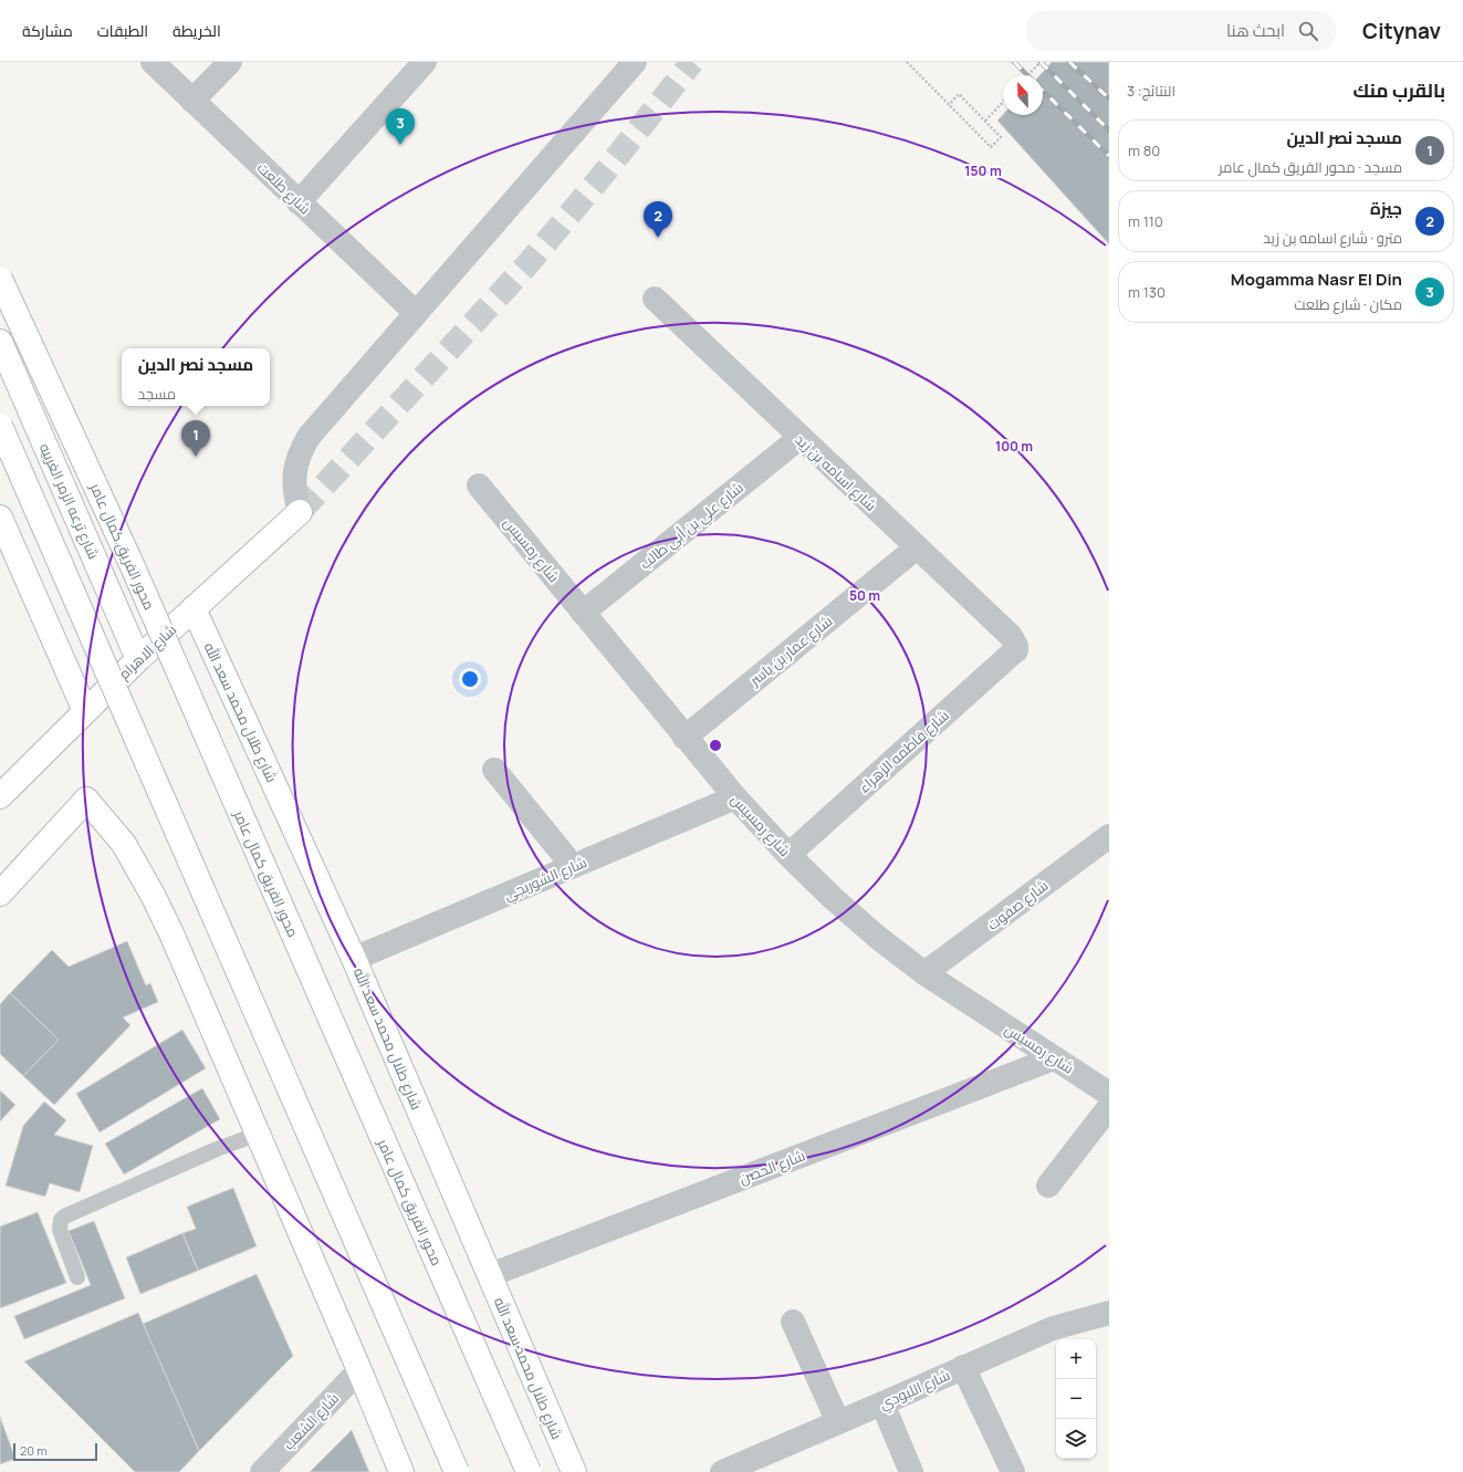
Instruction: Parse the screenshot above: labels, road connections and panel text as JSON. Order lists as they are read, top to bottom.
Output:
{
  "streets": {
    "main road": [
      "شارع ترعه الزمر الغربيه",
      "محور الفريق كمال عامر",
      "شارع الاهرام",
      "شارع طلال محمد سعد الله"
    ],
    "street": [
      "شارع طلعت",
      "شارع اسامه بن زيد",
      "شارع علي بن أبي طالب",
      "شارع رمسيس",
      "شارع عمار بن ياسر",
      "شارع فاطمه الزهراء",
      "شارع الشوربجي",
      "شارع صفوت",
      "شارع الحصن",
      "شارع اللبودي",
      "شارع الشعب"
    ]
  },
  "crossings": [
    ["شارع اسامه بن زيد", "شارع علي بن أبي طالب"],
    ["شارع اسامه بن زيد", "شارع عمار بن ياسر"],
    ["شارع اسامه بن زيد", "شارع فاطمه الزهراء"],
    ["شارع ترعه الزمر الغربيه", "شارع الاهرام"],
    ["شارع علي بن أبي طالب", "شارع رمسيس"],
    ["شارع رمسيس", "شارع عمار بن ياسر"],
    ["شارع رمسيس", "شارع فاطمه الزهراء"],
    ["شارع رمسيس", "شارع الشوربجي"],
    ["شارع رمسيس", "شارع صفوت"],
    ["شارع رمسيس", "شارع الحصن"],
    ["شارع الاهرام", "شارع طلال محمد سعد الله"],
    ["شارع طلال محمد سعد الله", "شارع الشوربجي"],
    ["شارع طلال محمد سعد الله", "شارع الحصن"]
  ],
  "scale_bar": "20 m",
  "north": "top",
  "page": {
    "header": "Citynav",
    "search": "ابحث هنا",
    "nav": ["الخريطة", "الطبقات", "مشاركة"],
    "heading": ["بالقرب منك", "النتائج: 3"],
    "pins": ["3", "2", "1"],
    "list": [
      {
        "mark": "1",
        "name": "مسجد نصر الدين",
        "note": "مسجد · محور الفريق كمال عامر",
        "value": "80 m"
      },
      {
        "mark": "2",
        "name": "جيزة",
        "note": "مترو · شارع اسامه بن زيد",
        "value": "110 m"
      },
      {
        "mark": "3",
        "name": "Mogamma Nasr El Din",
        "note": "مكان · شارع طلعت",
        "value": "130 m"
      }
    ],
    "popup": ["مسجد نصر الدين", "مسجد"],
    "map_buttons": ["+", "−"],
    "scale": "20 m"
  },
  "rings": ["150 m", "100 m", "50 m"]
}
